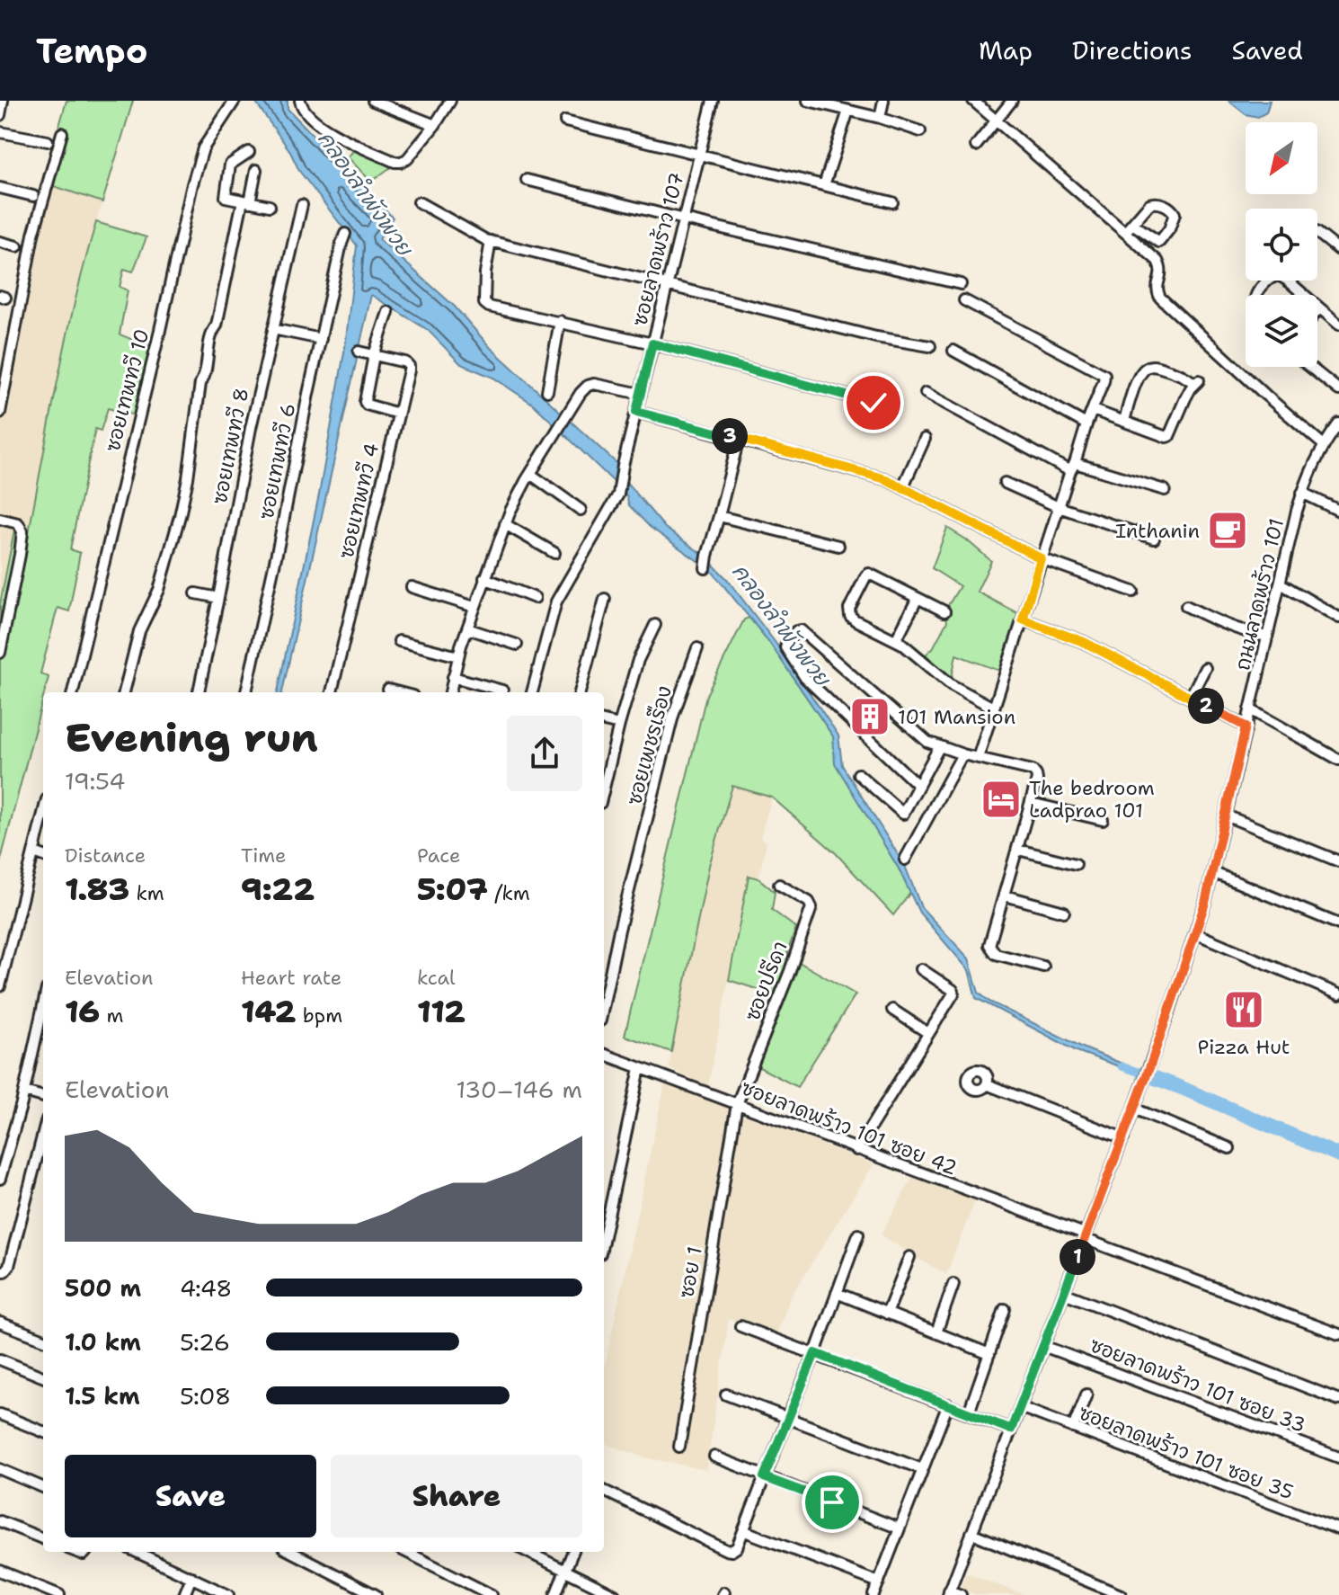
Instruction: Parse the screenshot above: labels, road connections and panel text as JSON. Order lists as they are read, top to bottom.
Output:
{
  "streets": {
    "street": [
      "ซอยลาดพร้าว 107",
      "ซอยเทพทวี 10",
      "ซอยเทพทวี 8",
      "ซอยเทพทวี 6",
      "ซอยเทพทวี 4",
      "ถนนลาดพร้าว 101",
      "ซอยเพชรเรือง",
      "ซอยปรีดา",
      "ซอยลาดพร้าว 101 ซอย 42",
      "ซอย 1",
      "ซอยลาดพร้าว 101 ซอย 33",
      "ซอยลาดพร้าว 101 ซอย 35"
    ]
  },
  "crossings": [
    ["ถนนลาดพร้าว 101", "ซอยลาดพร้าว 101 ซอย 42"],
    ["ถนนลาดพร้าว 101", "ซอยลาดพร้าว 101 ซอย 33"],
    ["ถนนลาดพร้าว 101", "ซอยลาดพร้าว 101 ซอย 35"],
    ["ซอยปรีดา", "ซอยลาดพร้าว 101 ซอย 42"],
    ["ซอยปรีดา", "ซอย 1"],
    ["ซอยลาดพร้าว 101 ซอย 42", "ซอย 1"]
  ],
  "water": ["คลองลำพังพวย"],
  "places": {
    "cafe": ["Inthanin"],
    "building": ["101 Mansion"],
    "hotel": ["The bedroom Ladprao 101"],
    "restaurant": ["Pizza Hut"]
  },
  "north": "bottom left",
  "page": {
    "header": "Tempo",
    "nav": ["Map", "Directions", "Saved"],
    "pins": ["3", "2", "1"],
    "heading": ["Evening run", "19:54"],
    "stats": [
      ["Distance", "1.83 km"],
      ["Time", "9:22"],
      ["Pace", "5:07 /km"],
      ["Elevation", "16 m"],
      ["Heart rate", "142 bpm"],
      ["kcal", "112"]
    ],
    "chart": ["Elevation", "130–146 m"],
    "list": [
      {
        "name": "500 m",
        "note": "4:48"
      },
      {
        "name": "1.0 km",
        "note": "5:26"
      },
      {
        "name": "1.5 km",
        "note": "5:08"
      }
    ],
    "buttons": ["Save", "Share"]
  }
}
